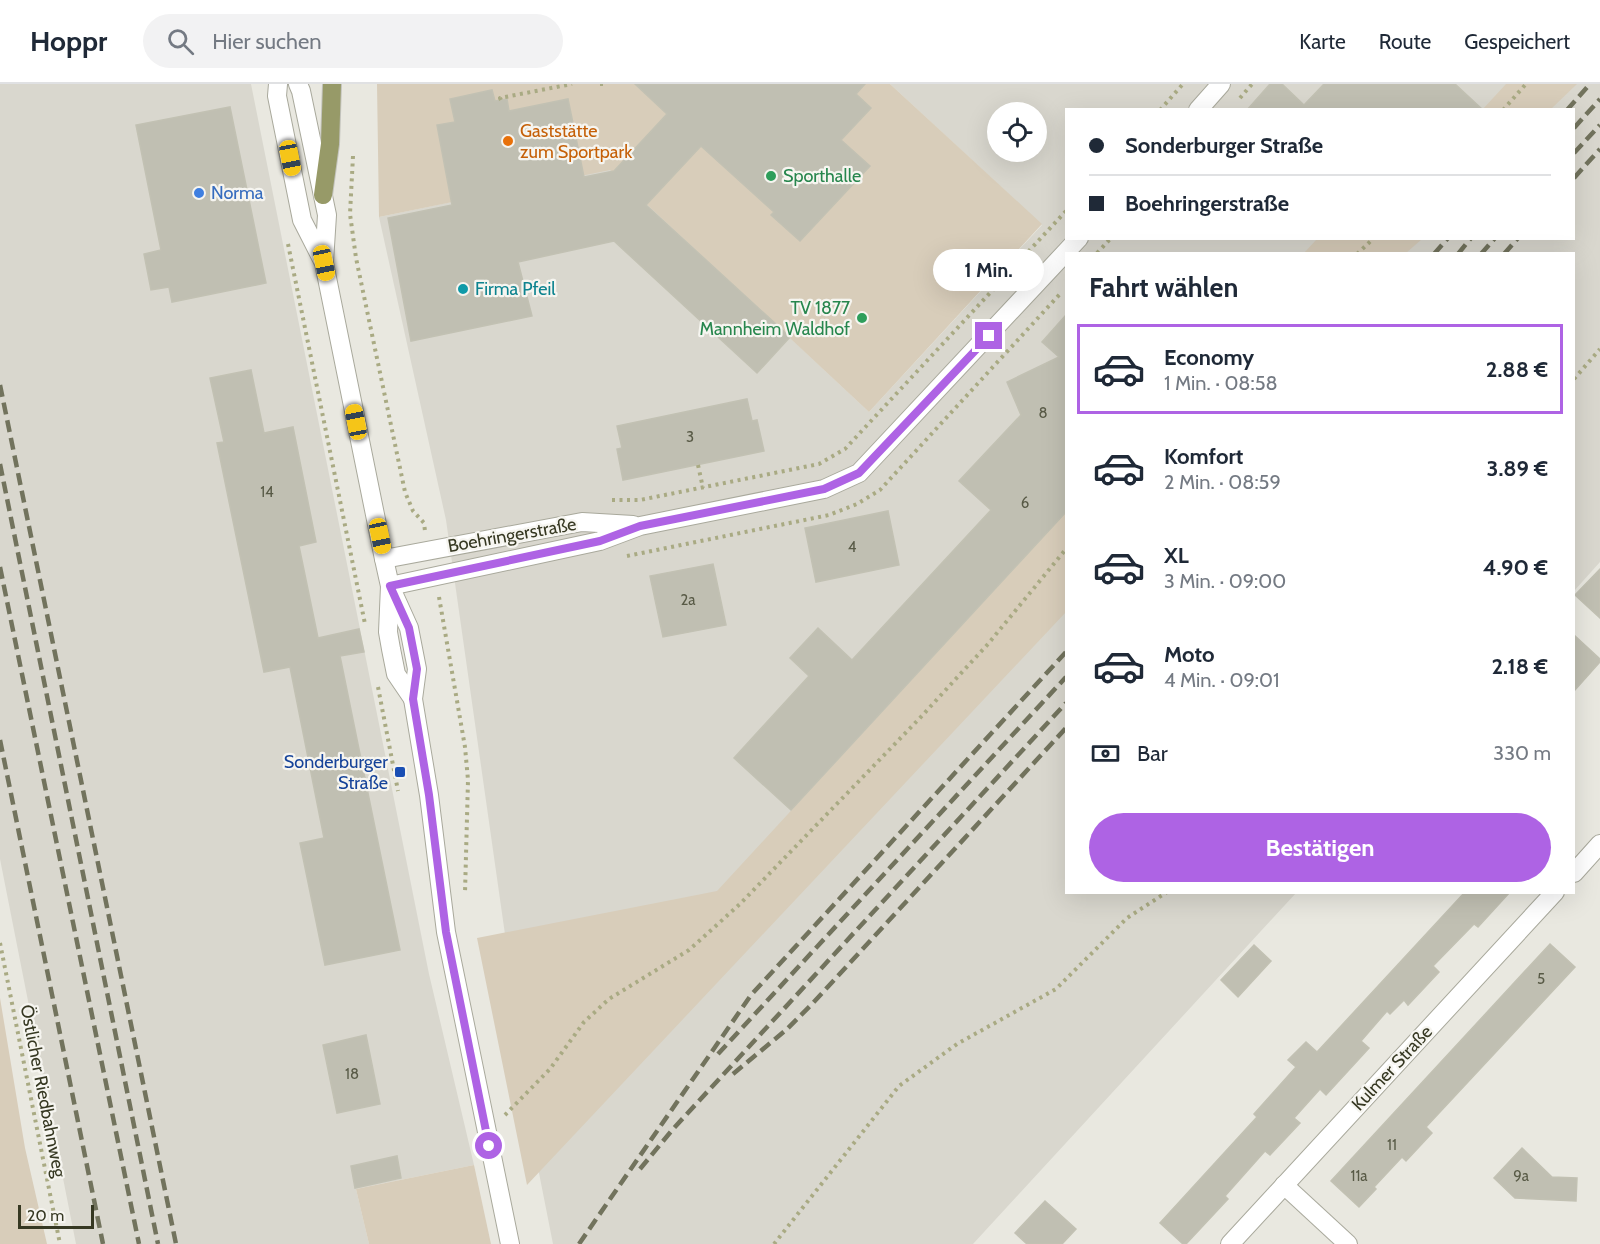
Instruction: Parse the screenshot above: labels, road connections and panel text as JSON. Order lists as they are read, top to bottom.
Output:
{
  "streets": {
    "street": ["Boehringerstraße", "Kulmer Straße"],
    "path": ["Östlicher Riedbahnweg"]
  },
  "places": {
    "other": [
      "Gaststätte zum Sportpark",
      "Sporthalle",
      "Norma",
      "Firma Pfeil",
      "TV 1877 Mannheim Waldhof"
    ],
    "transit": ["Sonderburger Straße"]
  },
  "house_numbers": [
    "8",
    "3",
    "14",
    "6",
    "4",
    "2a",
    "5",
    "18",
    "11",
    "11a",
    "9a"
  ],
  "scale_bar": "20 m",
  "page": {
    "header": "Hoppr",
    "search": "Hier suchen",
    "nav": ["Karte", "Route", "Gespeichert"],
    "banner": ["Sonderburger Straße", "Boehringerstraße"],
    "bubble": "1 Min.",
    "heading": "Fahrt wählen",
    "list": [
      {
        "name": "Economy",
        "note": "1 Min. · 08:58",
        "value": "2.88 €"
      },
      {
        "name": "Komfort",
        "note": "2 Min. · 08:59",
        "value": "3.89 €"
      },
      {
        "name": "XL",
        "note": "3 Min. · 09:00",
        "value": "4.90 €"
      },
      {
        "name": "Moto",
        "note": "4 Min. · 09:01",
        "value": "2.18 €"
      }
    ],
    "pay": ["Bar", "330 m"],
    "buttons": "Bestätigen",
    "scale": "20 m"
  }
}
